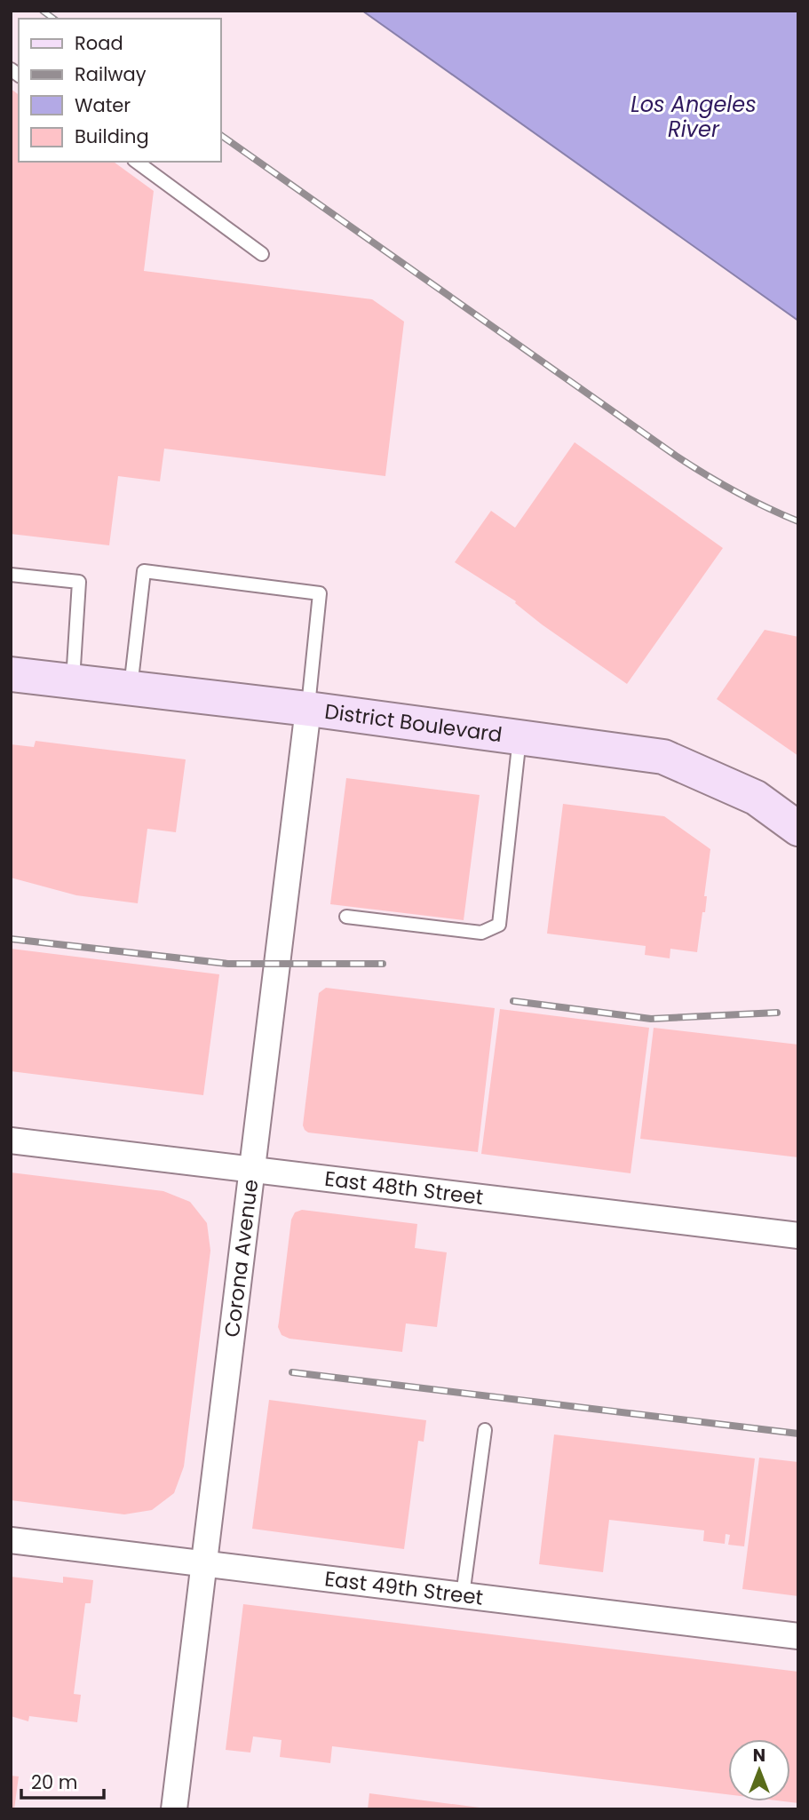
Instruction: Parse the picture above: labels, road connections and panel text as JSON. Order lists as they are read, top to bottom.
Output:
{
  "streets": {
    "main road": ["District Boulevard"],
    "street": ["East 48th Street", "Corona Avenue", "East 49th Street"]
  },
  "crossings": [
    ["District Boulevard", "Corona Avenue"],
    ["East 48th Street", "Corona Avenue"],
    ["Corona Avenue", "East 49th Street"]
  ],
  "water": ["Los Angeles River"],
  "legend": [
    "Road",
    "Railway",
    "Water",
    "Building"
  ],
  "scale_bar": "20 m",
  "north": "top"
}
